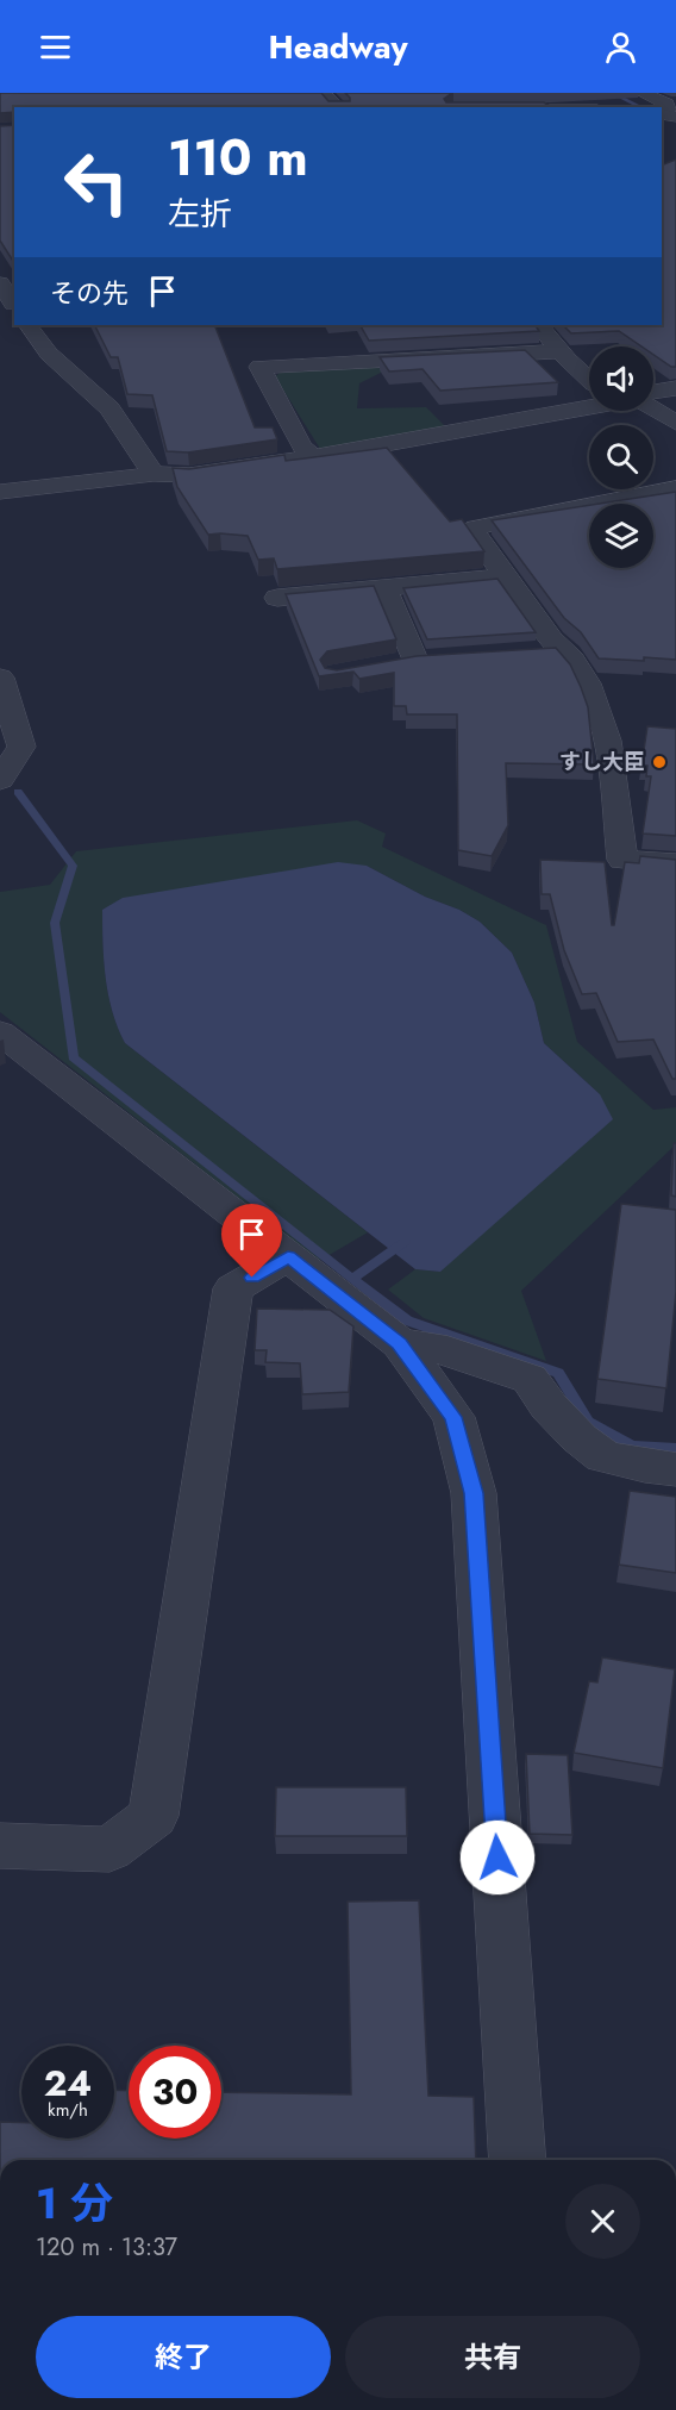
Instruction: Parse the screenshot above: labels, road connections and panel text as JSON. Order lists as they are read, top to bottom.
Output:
{
  "places": ["すし大臣"],
  "page": {
    "header": "Headway",
    "turn": ["110 m", "左折"],
    "then": "その先",
    "speed": "24 km/h",
    "limit": "30",
    "heading": ["1 分", "120 m · 13:37"],
    "buttons": ["終了", "共有"]
  }
}
